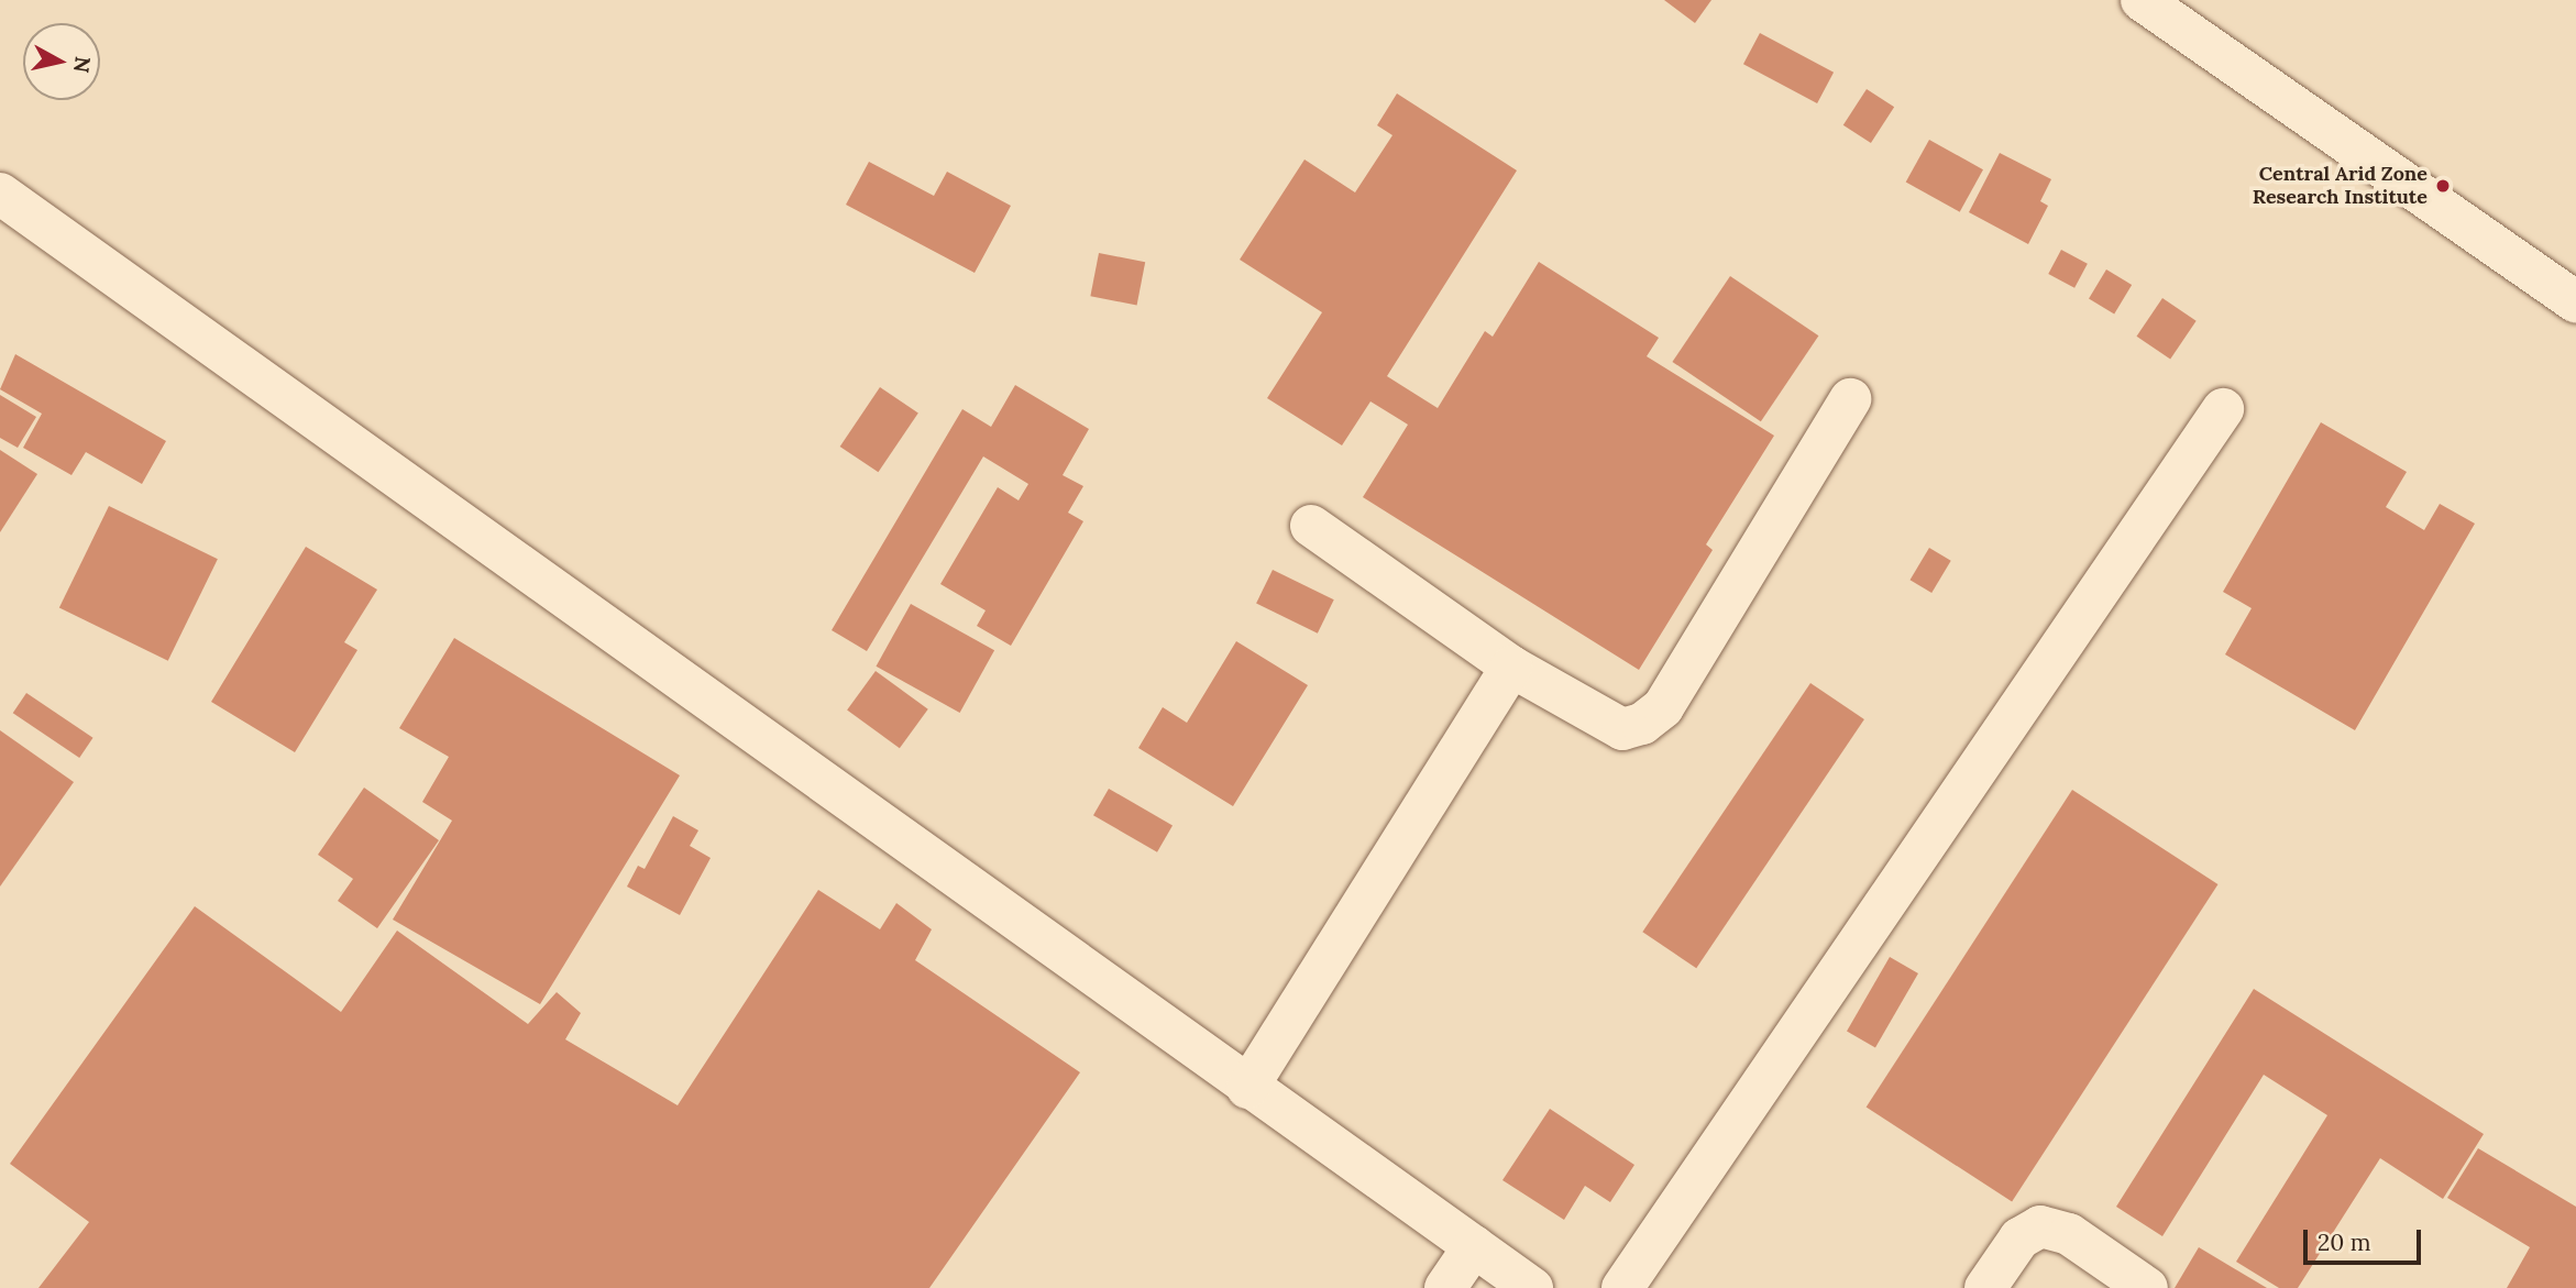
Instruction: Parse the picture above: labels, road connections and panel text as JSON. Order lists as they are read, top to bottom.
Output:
{
  "places": ["Central Arid Zone Research Institute"],
  "scale_bar": "20 m",
  "north": "right"
}
